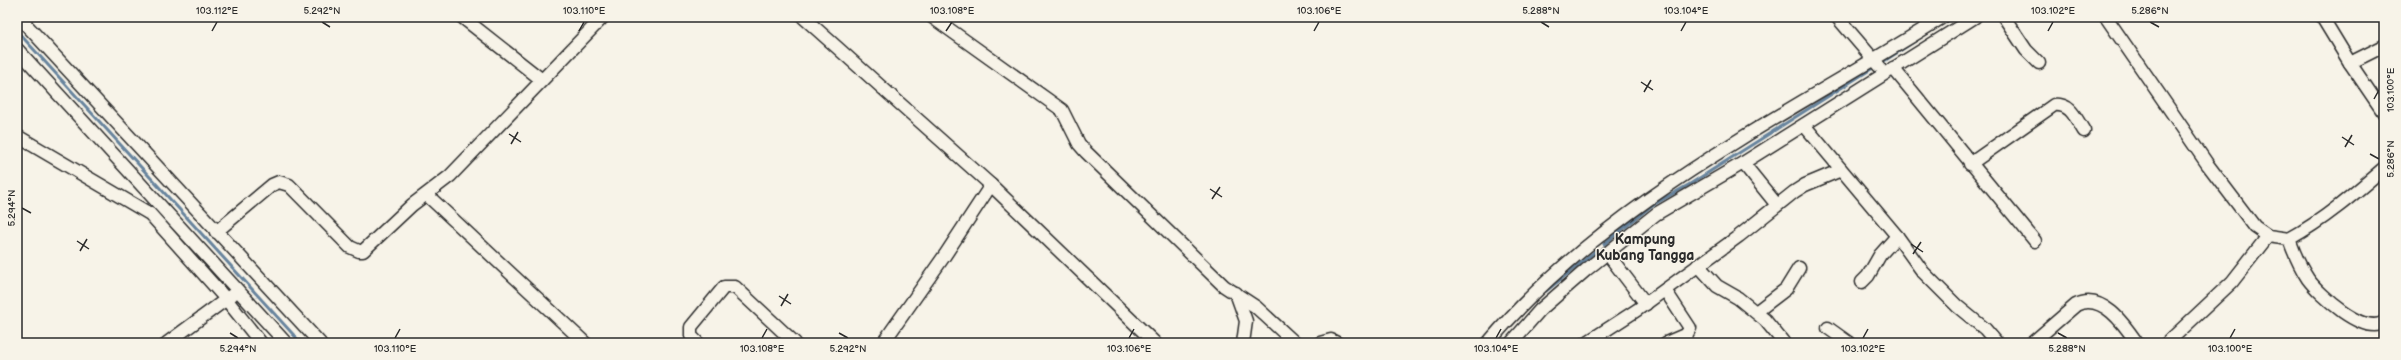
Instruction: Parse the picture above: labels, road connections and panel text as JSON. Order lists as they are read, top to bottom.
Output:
{
  "districts": ["Kampung Kubang Tangga"],
  "coordinates": [
    "103.112°E",
    "5.292°N",
    "103.110°E",
    "103.108°E",
    "103.106°E",
    "5.288°N",
    "103.104°E",
    "103.102°E",
    "5.286°N",
    "103.100°E",
    "5.294°N"
  ]
}
